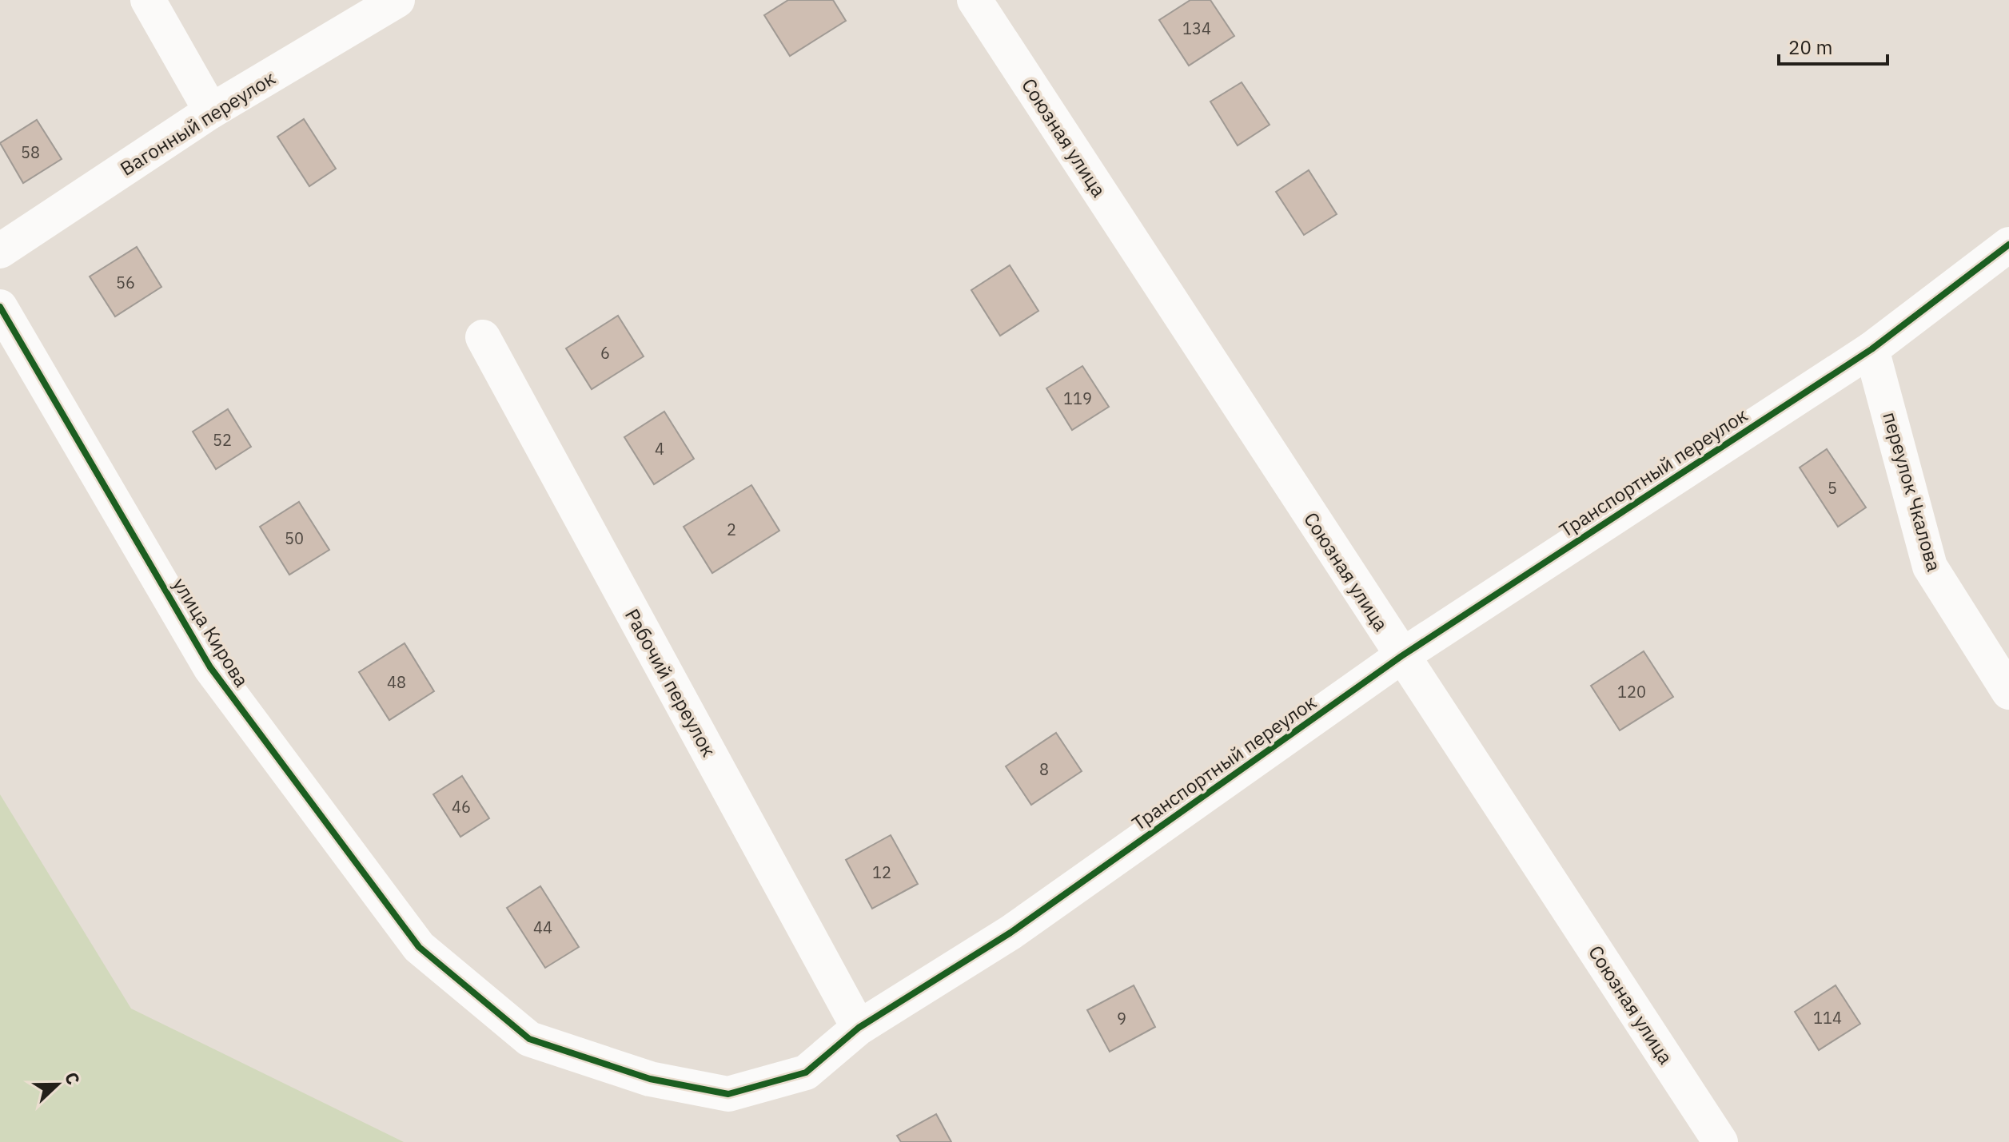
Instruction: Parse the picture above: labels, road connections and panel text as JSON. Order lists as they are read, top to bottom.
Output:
{
  "streets": {
    "street": [
      "Вагонный переулок",
      "Союзная улица",
      "Транспортный переулок",
      "переулок Чкалова",
      "улица Кирова",
      "Рабочий переулок"
    ]
  },
  "crossings": [
    ["Союзная улица", "Транспортный переулок"],
    ["Транспортный переулок", "переулок Чкалова"],
    ["Транспортный переулок", "улица Кирова"],
    ["Транспортный переулок", "Рабочий переулок"]
  ],
  "house_numbers": [
    "134",
    "58",
    "56",
    "6",
    "119",
    "52",
    "4",
    "5",
    "2",
    "50",
    "48",
    "120",
    "8",
    "46",
    "12",
    "44",
    "114",
    "9"
  ],
  "scale_bar": "20 m",
  "north": "right"
}
